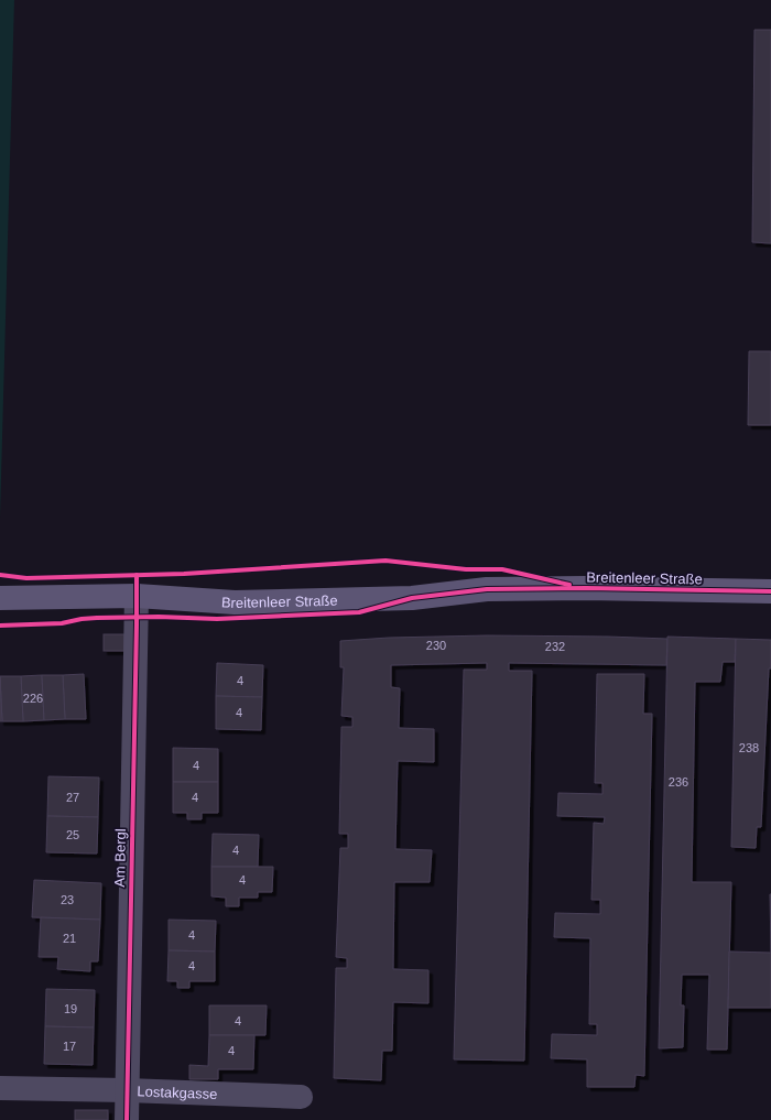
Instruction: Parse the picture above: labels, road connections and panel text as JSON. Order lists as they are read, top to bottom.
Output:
{
  "streets": {
    "main road": ["Breitenleer Straße"],
    "street": ["Am Bergl", "Lostakgasse"]
  },
  "crossings": [
    ["Breitenleer Straße", "Am Bergl"],
    ["Am Bergl", "Lostakgasse"]
  ],
  "house_numbers": [
    "230",
    "232",
    "4",
    "226",
    "4",
    "238",
    "4",
    "236",
    "27",
    "4",
    "25",
    "4",
    "4",
    "23",
    "4",
    "21",
    "4",
    "19",
    "4",
    "17",
    "4"
  ]
}
